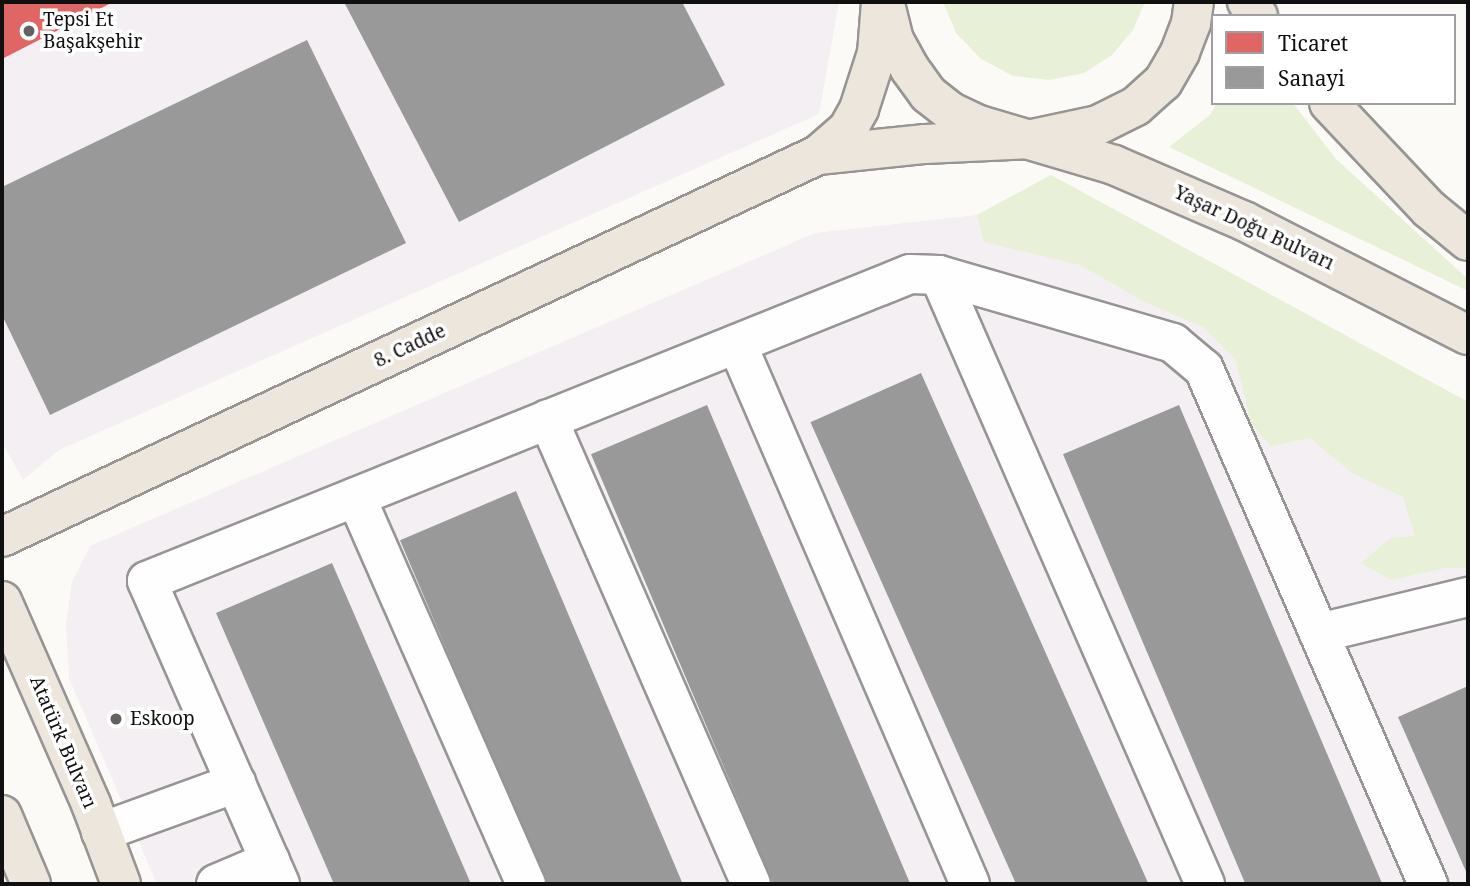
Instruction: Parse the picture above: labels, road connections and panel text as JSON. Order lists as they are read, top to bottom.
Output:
{
  "streets": {
    "main road": ["Yaşar Doğu Bulvarı", "8. Cadde", "Atatürk Bulvarı"]
  },
  "crossings": [
    ["Yaşar Doğu Bulvarı", "8. Cadde"]
  ],
  "places": ["Tepsi Et Başakşehir", "Eskoop"],
  "legend": ["Ticaret", "Sanayi"]
}
